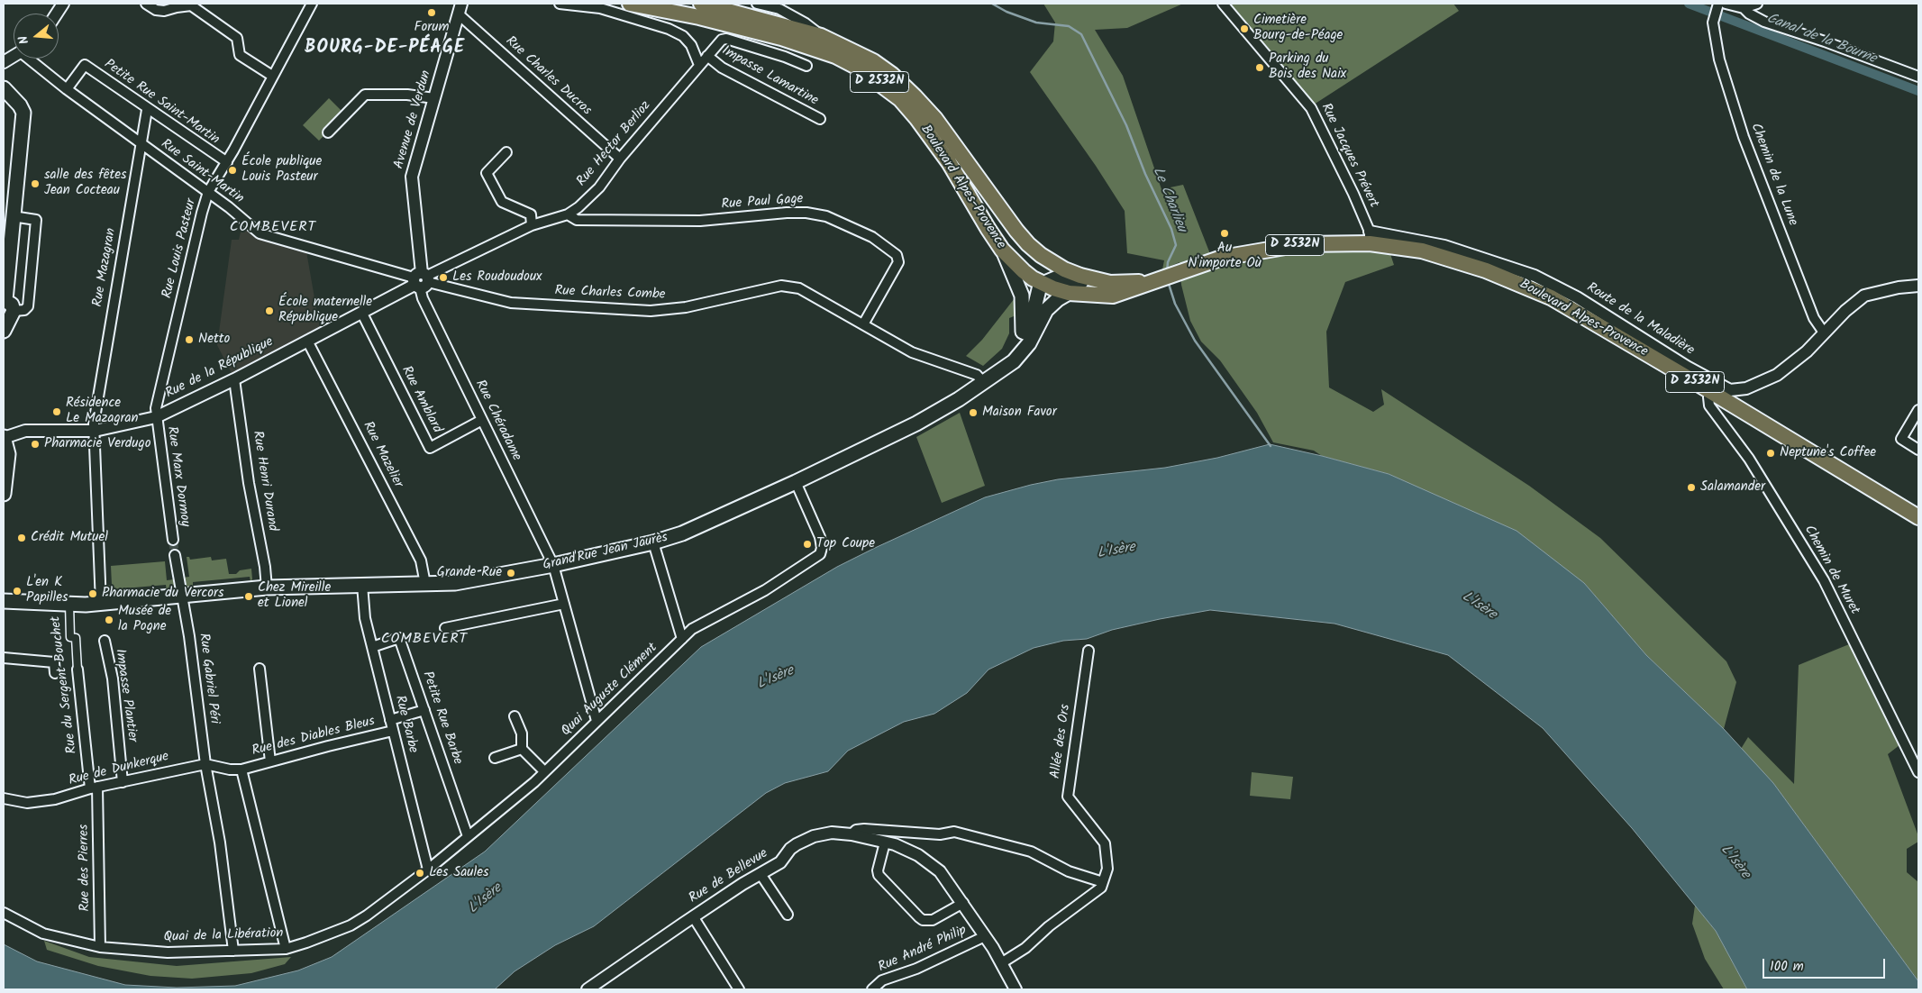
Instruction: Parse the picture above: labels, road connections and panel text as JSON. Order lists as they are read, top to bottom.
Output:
{
  "streets": {
    "main road": ["D 2532N", "Boulevard Alpes-Provence", "Grand'Rue Jean Jaurès"],
    "street": [
      "Rue Charles Ducros",
      "Impasse Lamartine",
      "Petite Rue Saint-Martin",
      "Avenue de Verdun",
      "Rue Hector Berlioz",
      "Rue Jacques Prévert",
      "Rue Saint-Martin",
      "Chemin de la Lune",
      "Rue Paul Gage",
      "Rue Louis Pasteur",
      "Rue Mazagran",
      "Rue Charles Combe",
      "Route de la Maladière",
      "Rue de la République",
      "Rue Amblard",
      "Rue Chéradame",
      "Rue Mazelier",
      "Rue Marx Dormoy",
      "Rue Henri Durand",
      "Chemin de Muret",
      "Rue Gabriel Péri",
      "Rue du Sergent Bouchet",
      "Quai Auguste Clément",
      "Impasse Plantier",
      "Petite Rue Barbe",
      "Rue Barbe",
      "Rue des Diables Bleus",
      "Allée des Ors",
      "Rue de Dunkerque",
      "Rue des Pierres",
      "Rue de Bellevue",
      "Quai de la Libération",
      "Rue André Philip"
    ]
  },
  "crossings": [
    ["Rue Charles Ducros", "Avenue de Verdun"],
    ["Rue Charles Ducros", "Rue Hector Berlioz"],
    ["Impasse Lamartine", "Rue Hector Berlioz"],
    ["D 2532N", "Boulevard Alpes-Provence"],
    ["Petite Rue Saint-Martin", "Rue Saint-Martin"],
    ["Petite Rue Saint-Martin", "Rue Louis Pasteur"],
    ["Petite Rue Saint-Martin", "Rue Mazagran"],
    ["Avenue de Verdun", "Rue Hector Berlioz"],
    ["Avenue de Verdun", "Rue Saint-Martin"],
    ["Avenue de Verdun", "Rue Charles Combe"],
    ["Avenue de Verdun", "Rue de la République"],
    ["Avenue de Verdun", "Rue Chéradame"],
    ["Rue Hector Berlioz", "Rue Saint-Martin"],
    ["Rue Hector Berlioz", "Rue Paul Gage"],
    ["Rue Hector Berlioz", "Rue Charles Combe"],
    ["Rue Hector Berlioz", "Rue de la République"],
    ["Rue Hector Berlioz", "Rue Chéradame"],
    ["Rue Jacques Prévert", "Boulevard Alpes-Provence"],
    ["Rue Jacques Prévert", "Route de la Maladière"],
    ["Rue Saint-Martin", "Rue Louis Pasteur"],
    ["Rue Saint-Martin", "Rue Mazagran"],
    ["Rue Saint-Martin", "Rue Charles Combe"],
    ["Rue Saint-Martin", "Rue de la République"],
    ["Rue Saint-Martin", "Rue Chéradame"],
    ["Chemin de la Lune", "Route de la Maladière"],
    ["Boulevard Alpes-Provence", "Route de la Maladière"],
    ["Boulevard Alpes-Provence", "Chemin de Muret"],
    ["Rue Paul Gage", "Rue Charles Combe"],
    ["Rue Louis Pasteur", "Rue de la République"],
    ["Rue Louis Pasteur", "Rue Marx Dormoy"],
    ["Rue Mazagran", "Rue de la République"],
    ["Rue Mazagran", "Grand'Rue Jean Jaurès"],
    ["Rue Charles Combe", "Rue de la République"],
    ["Rue Charles Combe", "Rue Chéradame"],
    ["Rue Charles Combe", "Grand'Rue Jean Jaurès"],
    ["Rue de la République", "Rue Amblard"],
    ["Rue de la République", "Rue Chéradame"],
    ["Rue de la République", "Rue Mazelier"],
    ["Rue de la République", "Rue Marx Dormoy"],
    ["Rue de la République", "Rue Henri Durand"],
    ["Rue Amblard", "Rue Chéradame"],
    ["Rue Chéradame", "Grand'Rue Jean Jaurès"],
    ["Rue Chéradame", "Quai Auguste Clément"],
    ["Rue Mazelier", "Grand'Rue Jean Jaurès"],
    ["Rue Henri Durand", "Grand'Rue Jean Jaurès"],
    ["Grand'Rue Jean Jaurès", "Rue Gabriel Péri"],
    ["Grand'Rue Jean Jaurès", "Rue du Sergent Bouchet"],
    ["Grand'Rue Jean Jaurès", "Quai Auguste Clément"],
    ["Grand'Rue Jean Jaurès", "Rue Barbe"],
    ["Rue Gabriel Péri", "Rue de Dunkerque"],
    ["Rue Gabriel Péri", "Quai de la Libération"],
    ["Rue du Sergent Bouchet", "Rue de Dunkerque"],
    ["Rue du Sergent Bouchet", "Rue des Pierres"],
    ["Quai Auguste Clément", "Petite Rue Barbe"],
    ["Quai Auguste Clément", "Rue Barbe"],
    ["Quai Auguste Clément", "Quai de la Libération"],
    ["Impasse Plantier", "Rue de Dunkerque"],
    ["Petite Rue Barbe", "Rue Barbe"],
    ["Rue Barbe", "Rue des Diables Bleus"],
    ["Rue Barbe", "Quai de la Libération"],
    ["Rue des Diables Bleus", "Rue de Dunkerque"],
    ["Rue de Dunkerque", "Rue des Pierres"],
    ["Rue des Pierres", "Quai de la Libération"],
    ["Rue de Bellevue", "Rue André Philip"]
  ],
  "districts": ["BOURG-DE-PÉAGE", "COMBEVERT", "COMBEVERT"],
  "water": ["Canal de la Bourne", "Le Charlieu", "L'Isère"],
  "places": [
    "Forum",
    "Cimetière Bourg-de-Péage",
    "Parking du Bois des Naix",
    "École publique Louis Pasteur",
    "salle des fêtes Jean Cocteau",
    "Au N'importe Où",
    "Les Roudoudoux",
    "École maternelle République",
    "Netto",
    "Résidence Le Mazagran",
    "Maison Favor",
    "Pharmacie Verdugo",
    "Neptune's Coffee",
    "Salamander",
    "Crédit Mutuel",
    "Top Coupe",
    "Grande Rue",
    "L'en K Papilles",
    "Pharmacie du Vercors",
    "Chez Mireille et Lionel",
    "Musée de la Pogne",
    "Les Saules"
  ],
  "scale_bar": "100 m",
  "north": "left"
}
